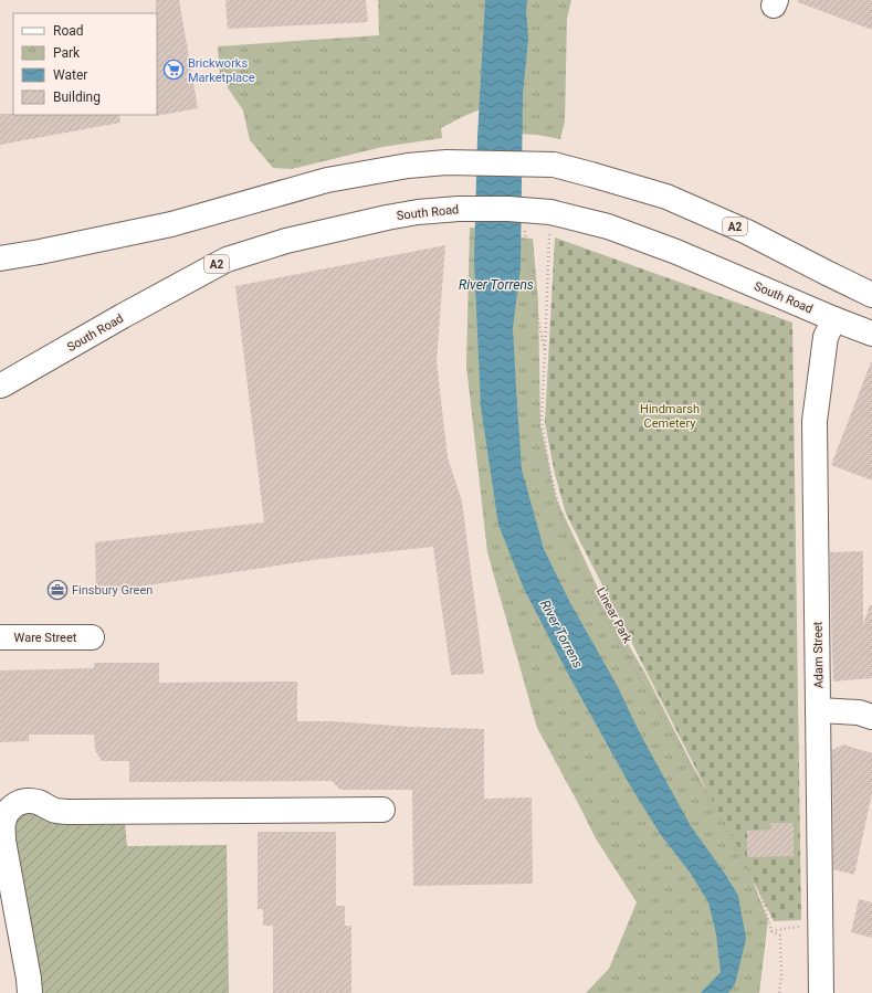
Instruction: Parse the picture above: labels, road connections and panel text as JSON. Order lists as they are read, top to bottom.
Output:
{
  "streets": {
    "main road": [
      "South Road",
      "A2",
      "Ware Street",
      "Adam Street"
    ],
    "path": ["Linear Park"]
  },
  "crossings": [
    ["South Road", "Linear Park"],
    ["South Road", "Adam Street"]
  ],
  "water": ["River Torrens"],
  "parks": ["Hindmarsh Cemetery"],
  "places": {
    "supermarket": ["Brickworks Marketplace"],
    "office": ["Finsbury Green"]
  },
  "legend": [
    "Road",
    "Park",
    "Water",
    "Building"
  ]
}
